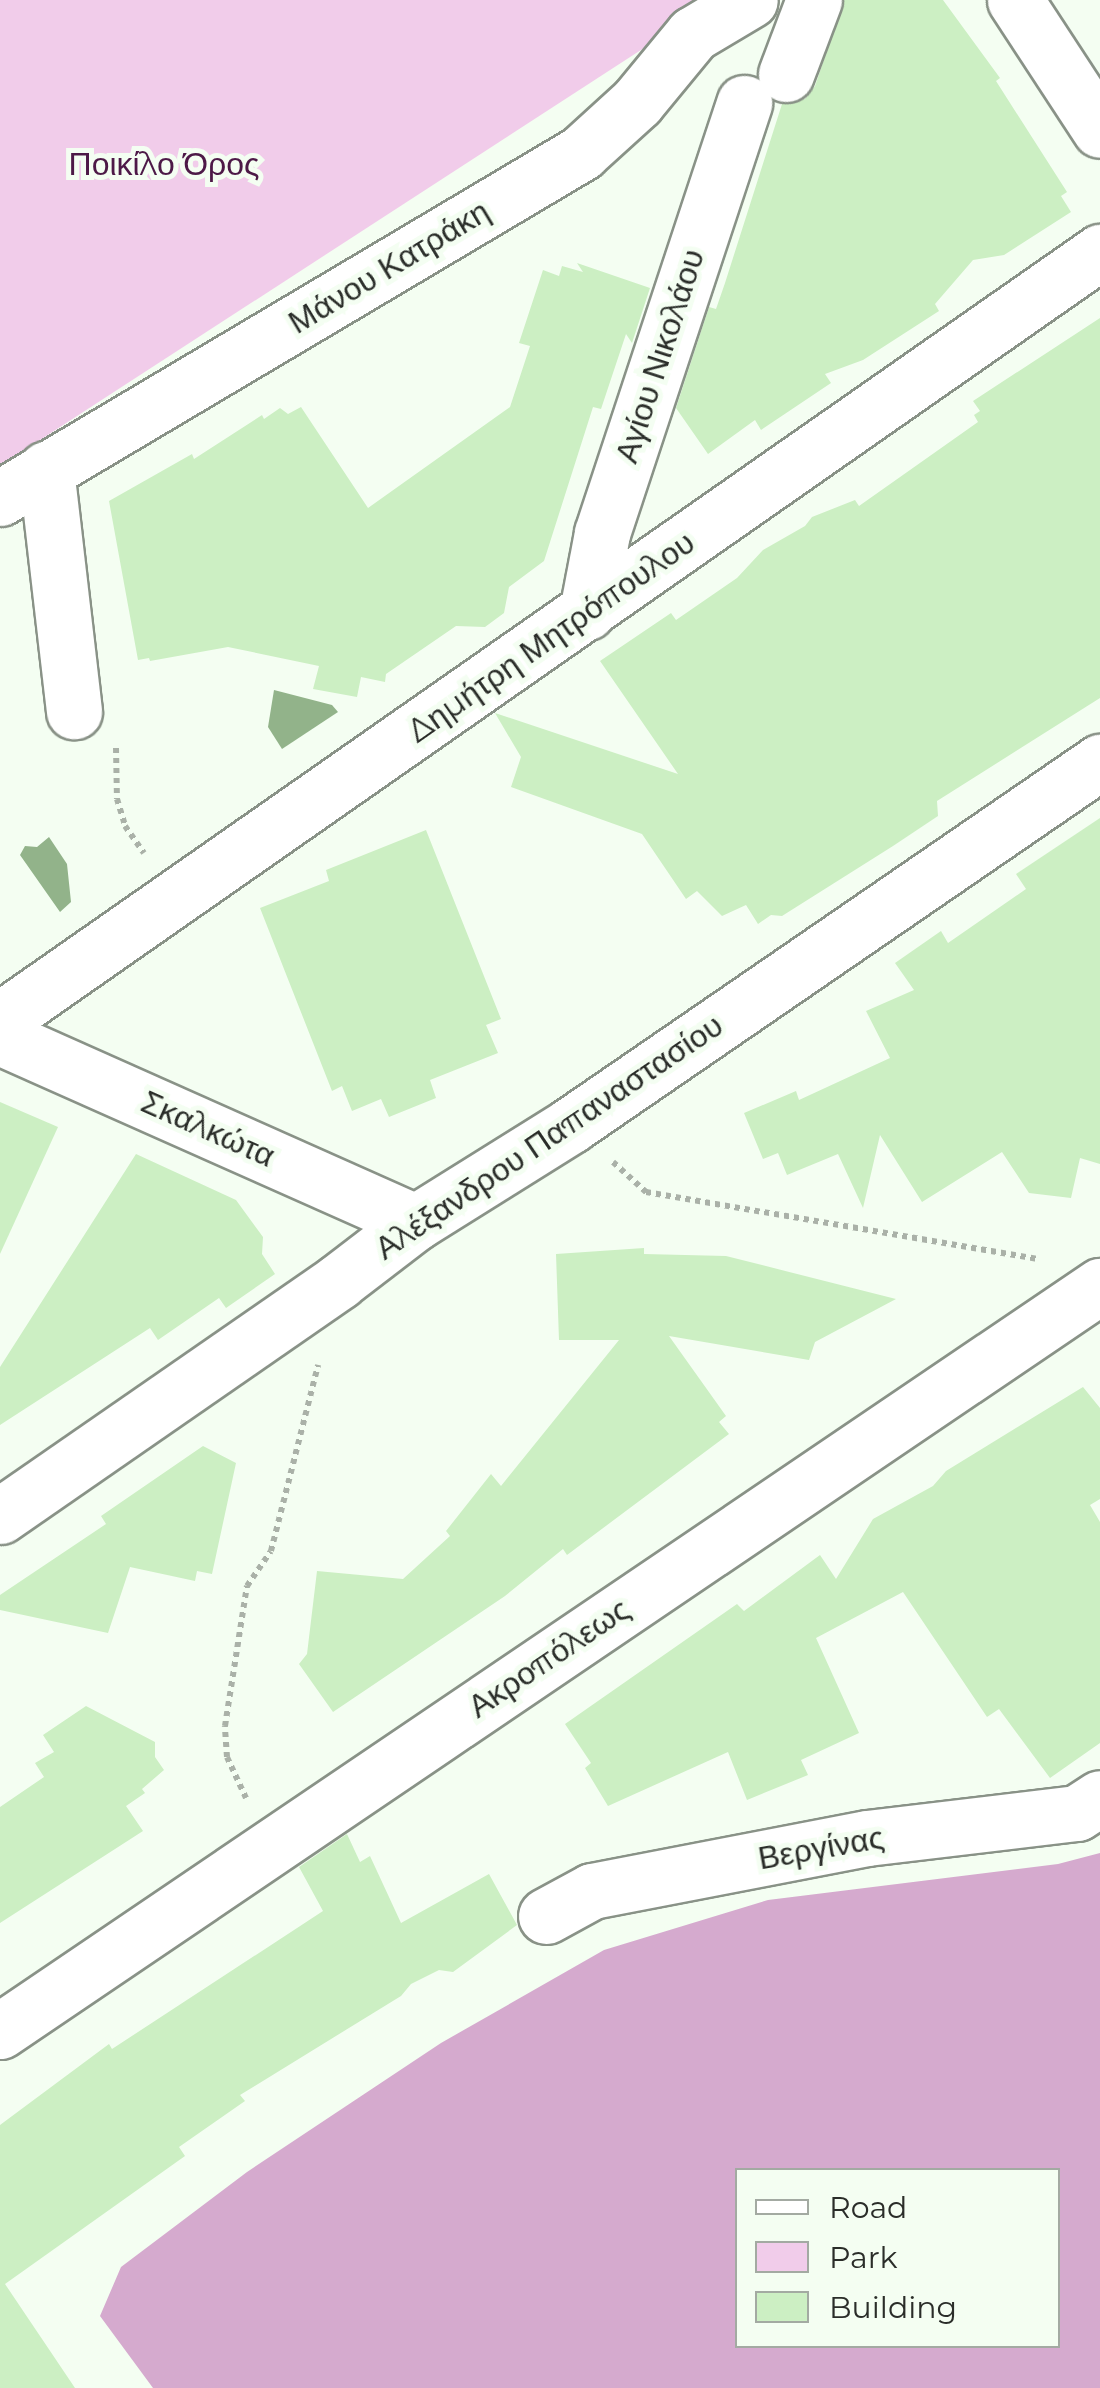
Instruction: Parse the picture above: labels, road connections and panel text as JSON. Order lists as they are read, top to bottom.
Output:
{
  "streets": {
    "street": [
      "Μάνου Κατράκη",
      "Αγίου Νικολάου",
      "Δημήτρη Μητρόπουλου",
      "Σκαλκώτα",
      "Αλέξανδρου Παπαναστασίου",
      "Ακροπόλεως",
      "Βεργίνας"
    ]
  },
  "crossings": [
    ["Αγίου Νικολάου", "Δημήτρη Μητρόπουλου"],
    ["Σκαλκώτα", "Αλέξανδρου Παπαναστασίου"]
  ],
  "parks": ["Ποικίλο Όρος"],
  "legend": ["Road", "Park", "Building"]
}
